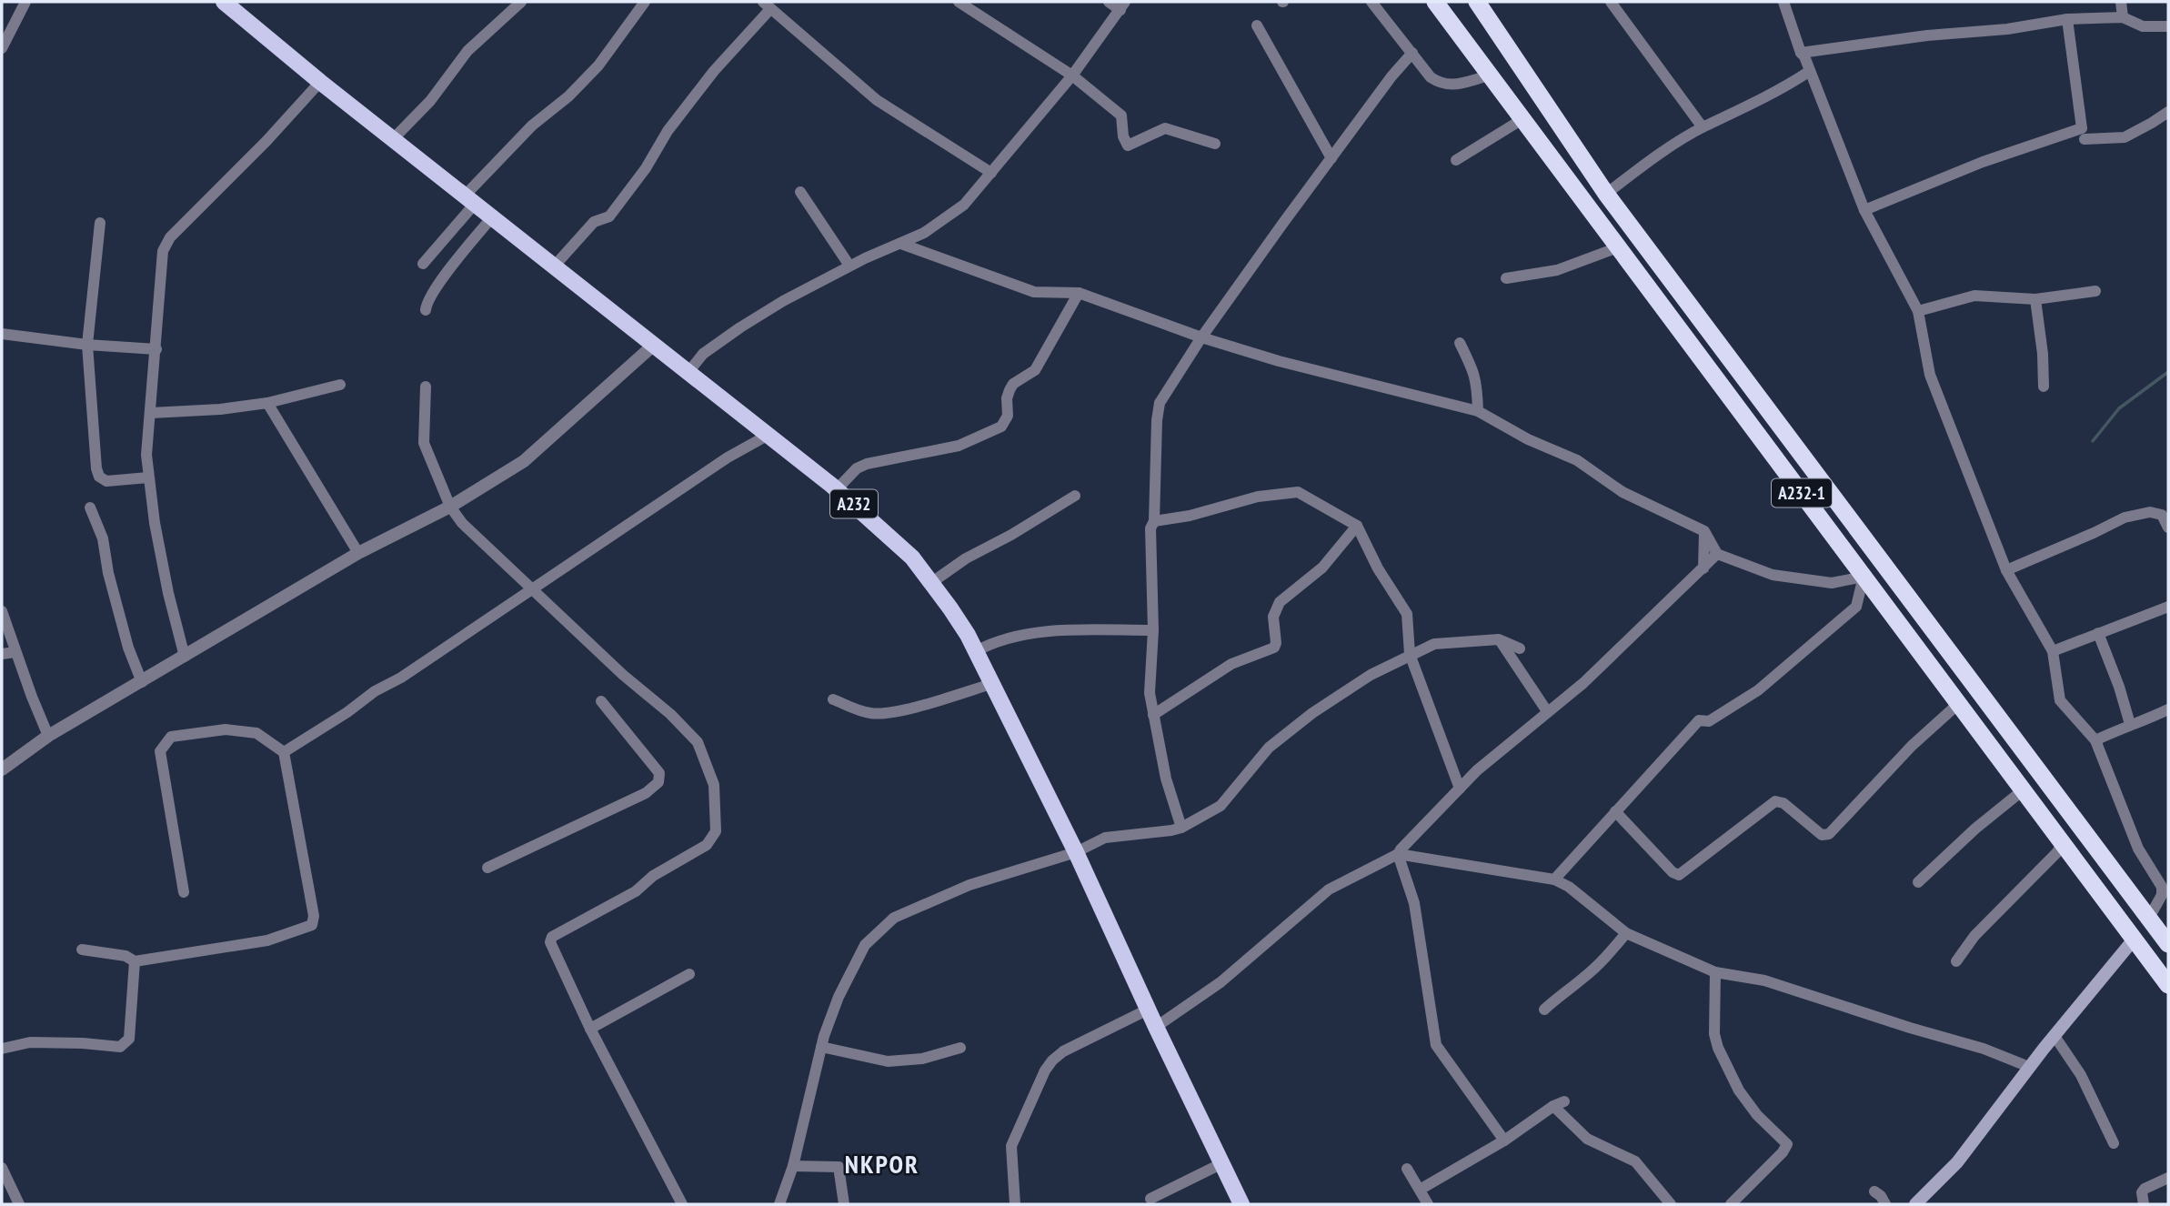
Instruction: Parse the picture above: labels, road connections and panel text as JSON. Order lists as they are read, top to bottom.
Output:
{
  "streets": {
    "highway": ["A232-1"],
    "main road": ["A232"]
  },
  "districts": ["NKPOR"]
}
